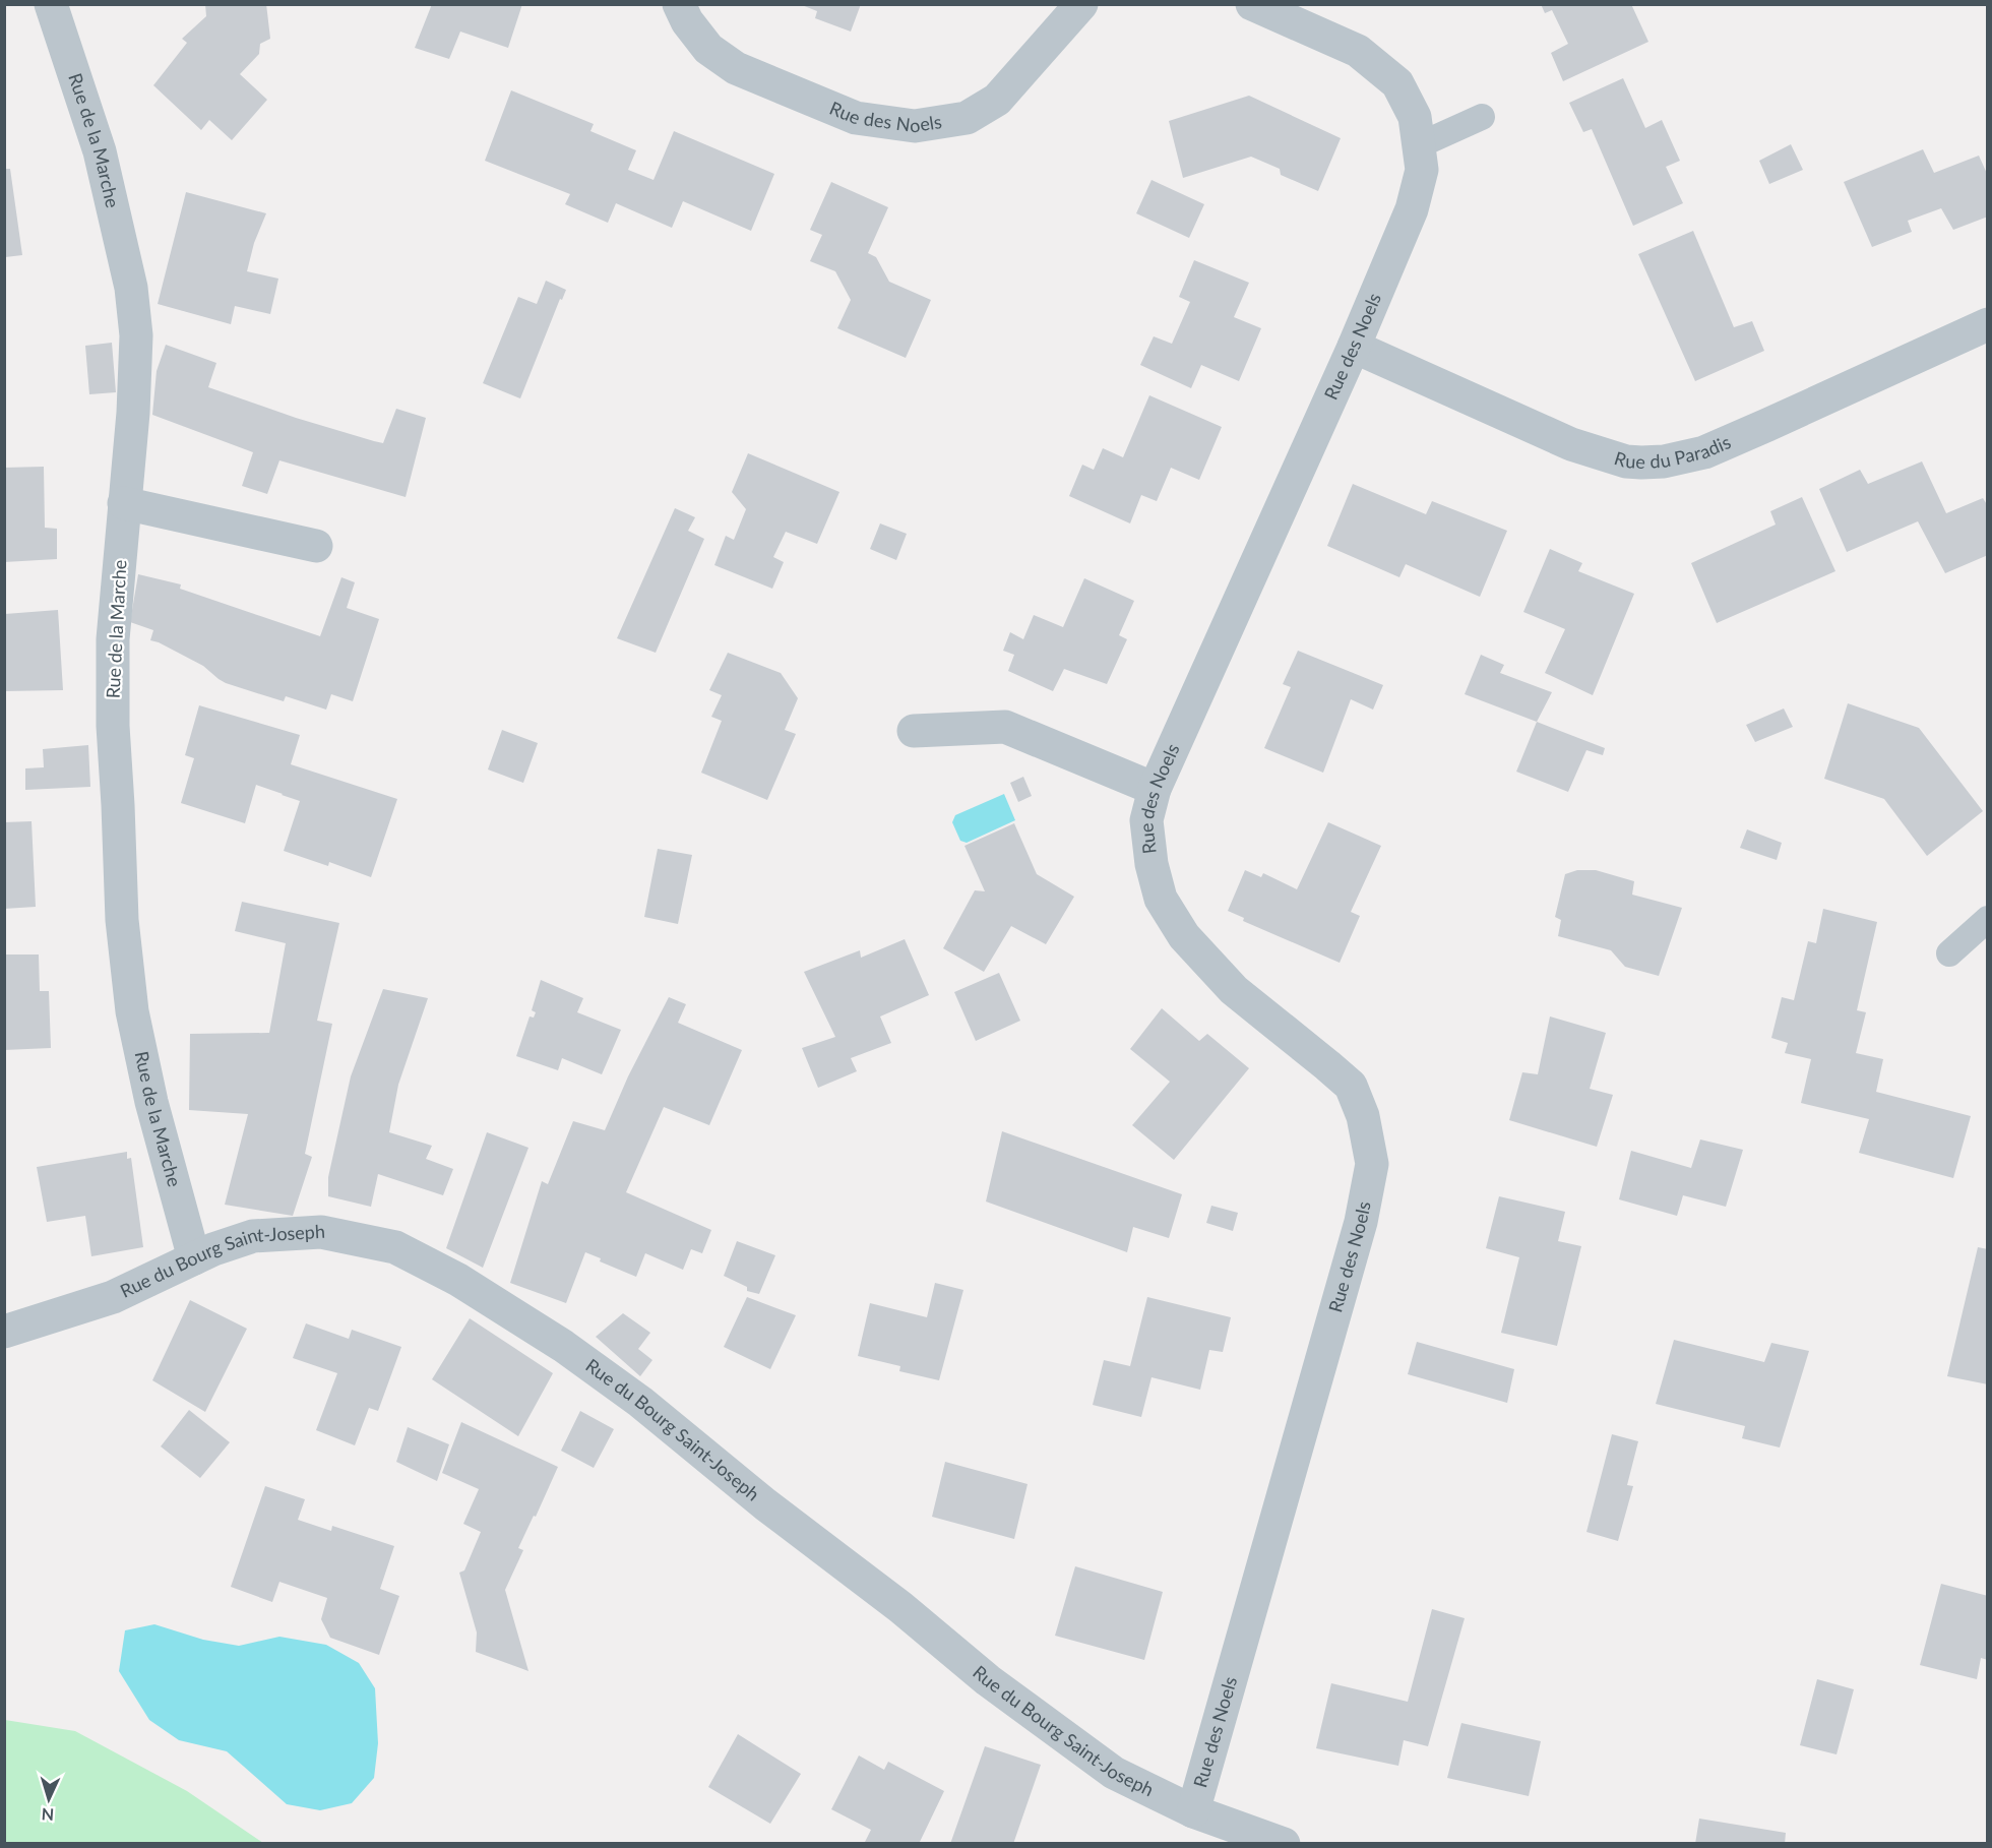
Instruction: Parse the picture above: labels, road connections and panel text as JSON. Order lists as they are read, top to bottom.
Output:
{
  "streets": {
    "street": [
      "Rue des Noels",
      "Rue de la Marche",
      "Rue du Paradis",
      "Rue du Bourg Saint-Joseph"
    ]
  },
  "crossings": [
    ["Rue des Noels", "Rue du Paradis"],
    ["Rue des Noels", "Rue du Bourg Saint-Joseph"],
    ["Rue de la Marche", "Rue du Bourg Saint-Joseph"]
  ],
  "north": "bottom"
}
